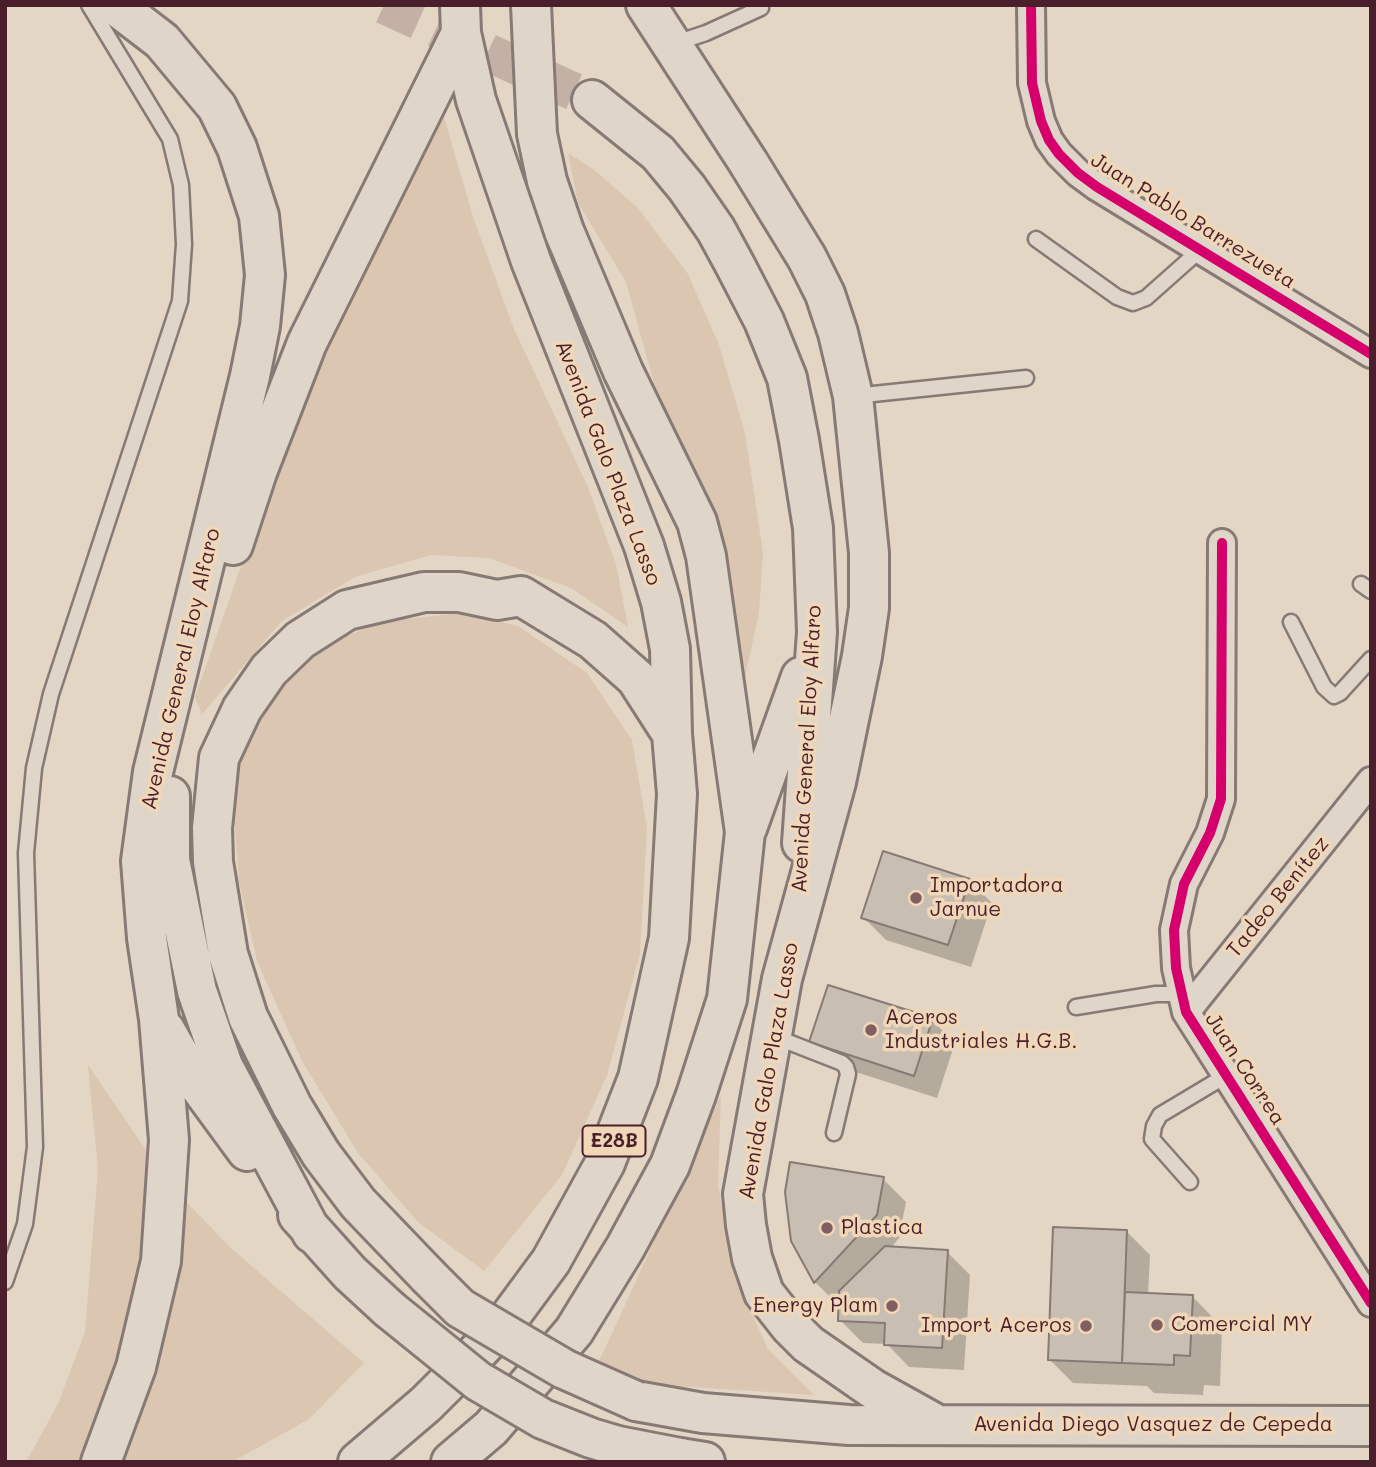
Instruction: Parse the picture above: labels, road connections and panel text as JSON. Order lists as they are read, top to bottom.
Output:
{
  "streets": {
    "main road": [
      "Avenida Galo Plaza Lasso",
      "Avenida General Eloy Alfaro",
      "E28B",
      "Avenida Diego Vasquez de Cepeda"
    ],
    "street": ["Juan Pablo Barrezueta", "Tadeo Benítez", "Juan Correa"]
  },
  "crossings": [
    ["Avenida Galo Plaza Lasso", "Avenida General Eloy Alfaro"],
    ["Avenida Galo Plaza Lasso", "Avenida Diego Vasquez de Cepeda"],
    ["Tadeo Benítez", "Juan Correa"]
  ],
  "places": [
    "Importadora Jarnue",
    "Aceros Industriales H.G.B.",
    "Plastica",
    "Energy Plam",
    "Comercial MY",
    "Import Aceros"
  ]
}
